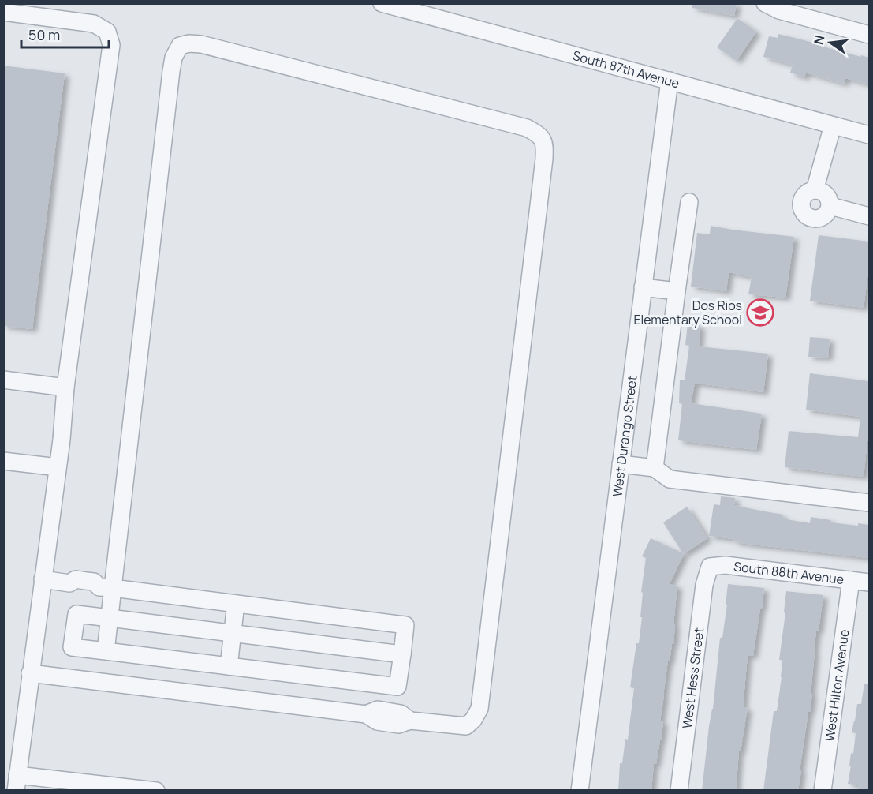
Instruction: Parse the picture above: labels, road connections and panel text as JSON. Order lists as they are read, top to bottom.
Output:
{
  "streets": {
    "street": [
      "South 87th Avenue",
      "West Durango Street",
      "South 88th Avenue",
      "West Hess Street",
      "West Hilton Avenue"
    ]
  },
  "crossings": [
    ["South 87th Avenue", "West Durango Street"],
    ["South 88th Avenue", "West Hess Street"],
    ["South 88th Avenue", "West Hilton Avenue"]
  ],
  "places": {
    "school or university": ["Dos Rios Elementary School"]
  },
  "scale_bar": "50 m",
  "north": "left"
}
